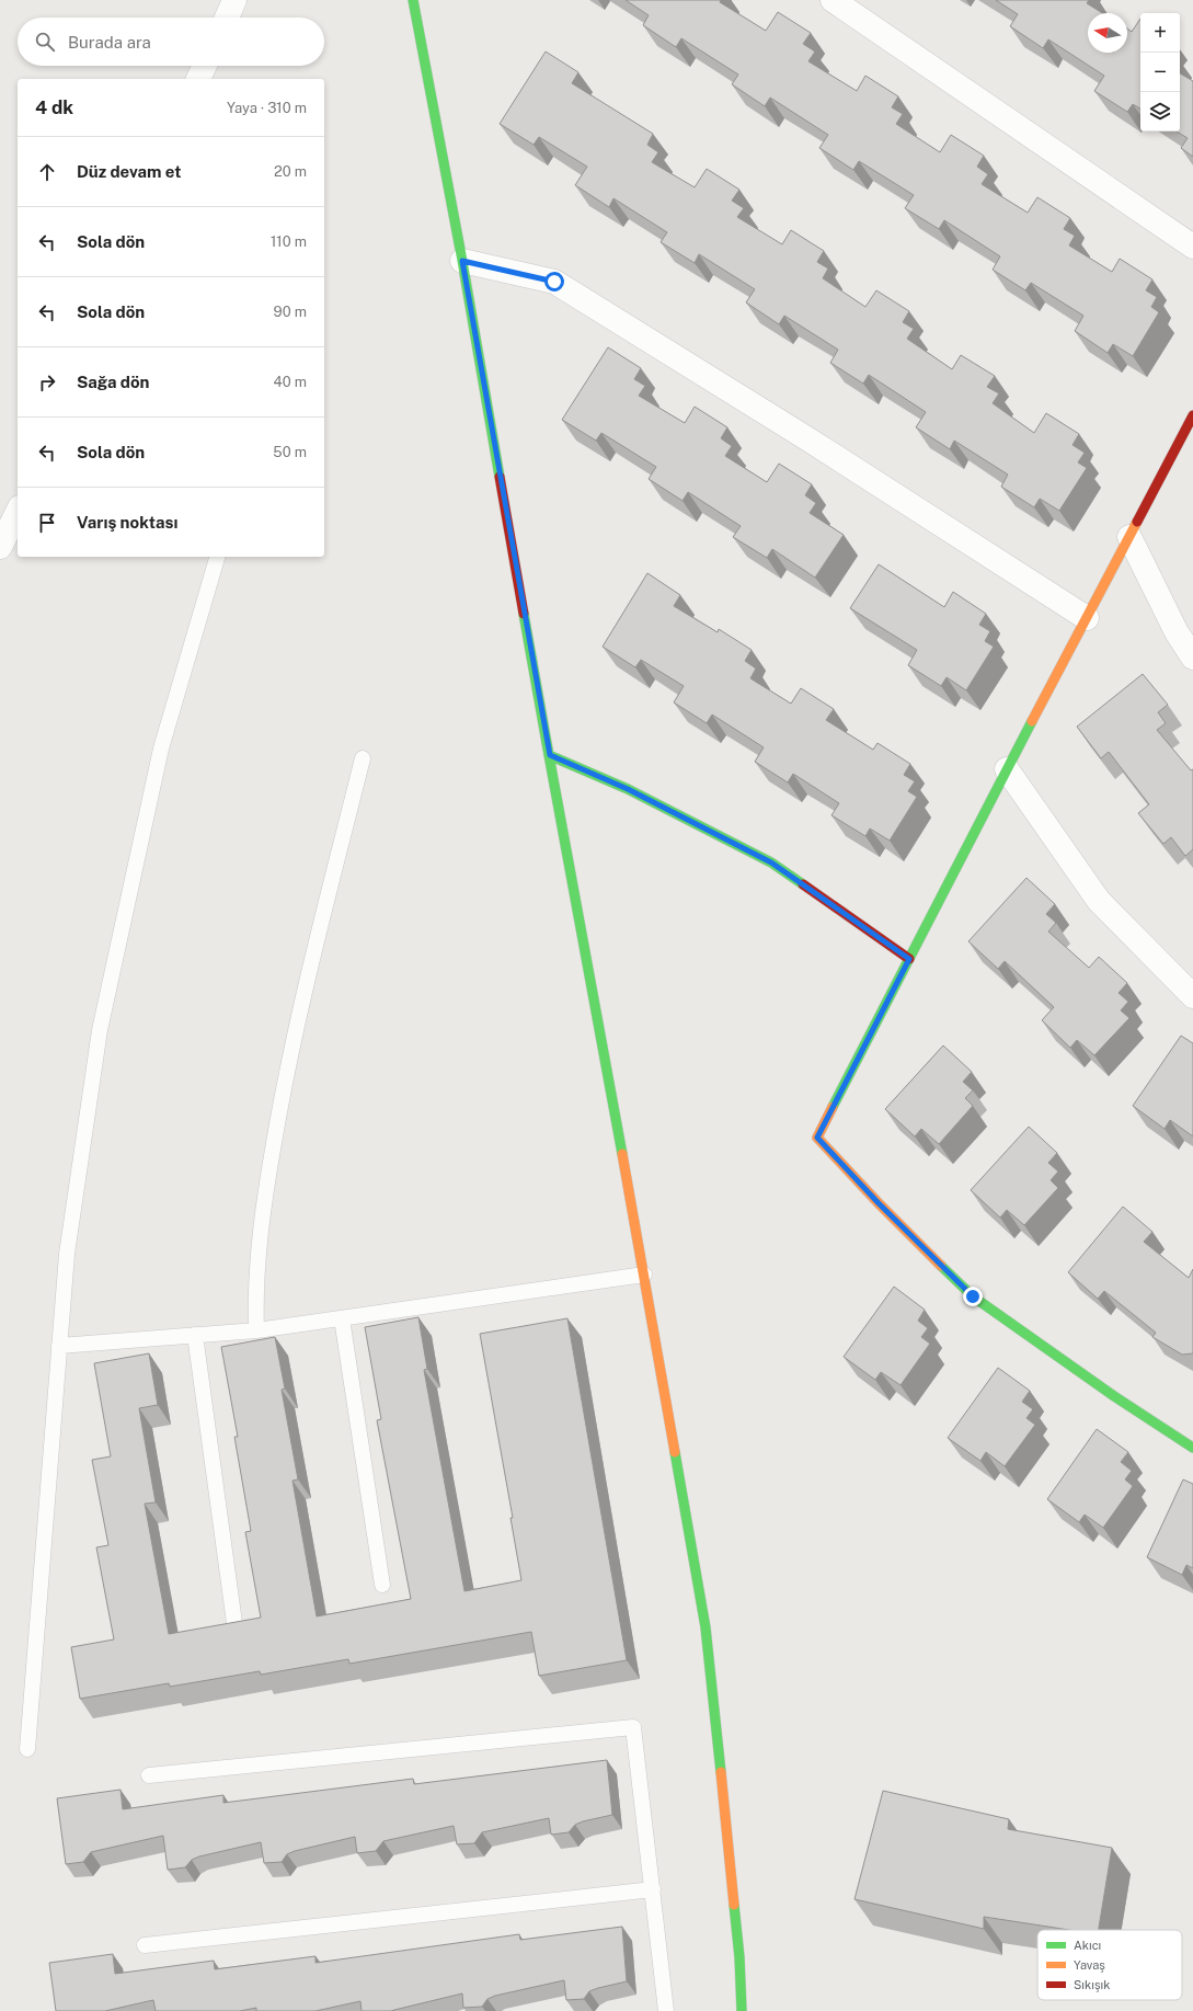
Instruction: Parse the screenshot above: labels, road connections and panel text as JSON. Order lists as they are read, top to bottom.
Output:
{
  "legend": ["Akıcı", "Yavaş", "Sıkışık"],
  "north": "left",
  "page": {
    "map_buttons": ["+", "−"],
    "search": "Burada ara",
    "heading": ["4 dk", "Yaya · 310 m"],
    "list": [
      ["Düz devam et", "20 m"],
      ["Sola dön", "110 m"],
      ["Sola dön", "90 m"],
      ["Sağa dön", "40 m"],
      ["Sola dön", "50 m"],
      "Varış noktası"
    ]
  }
}
